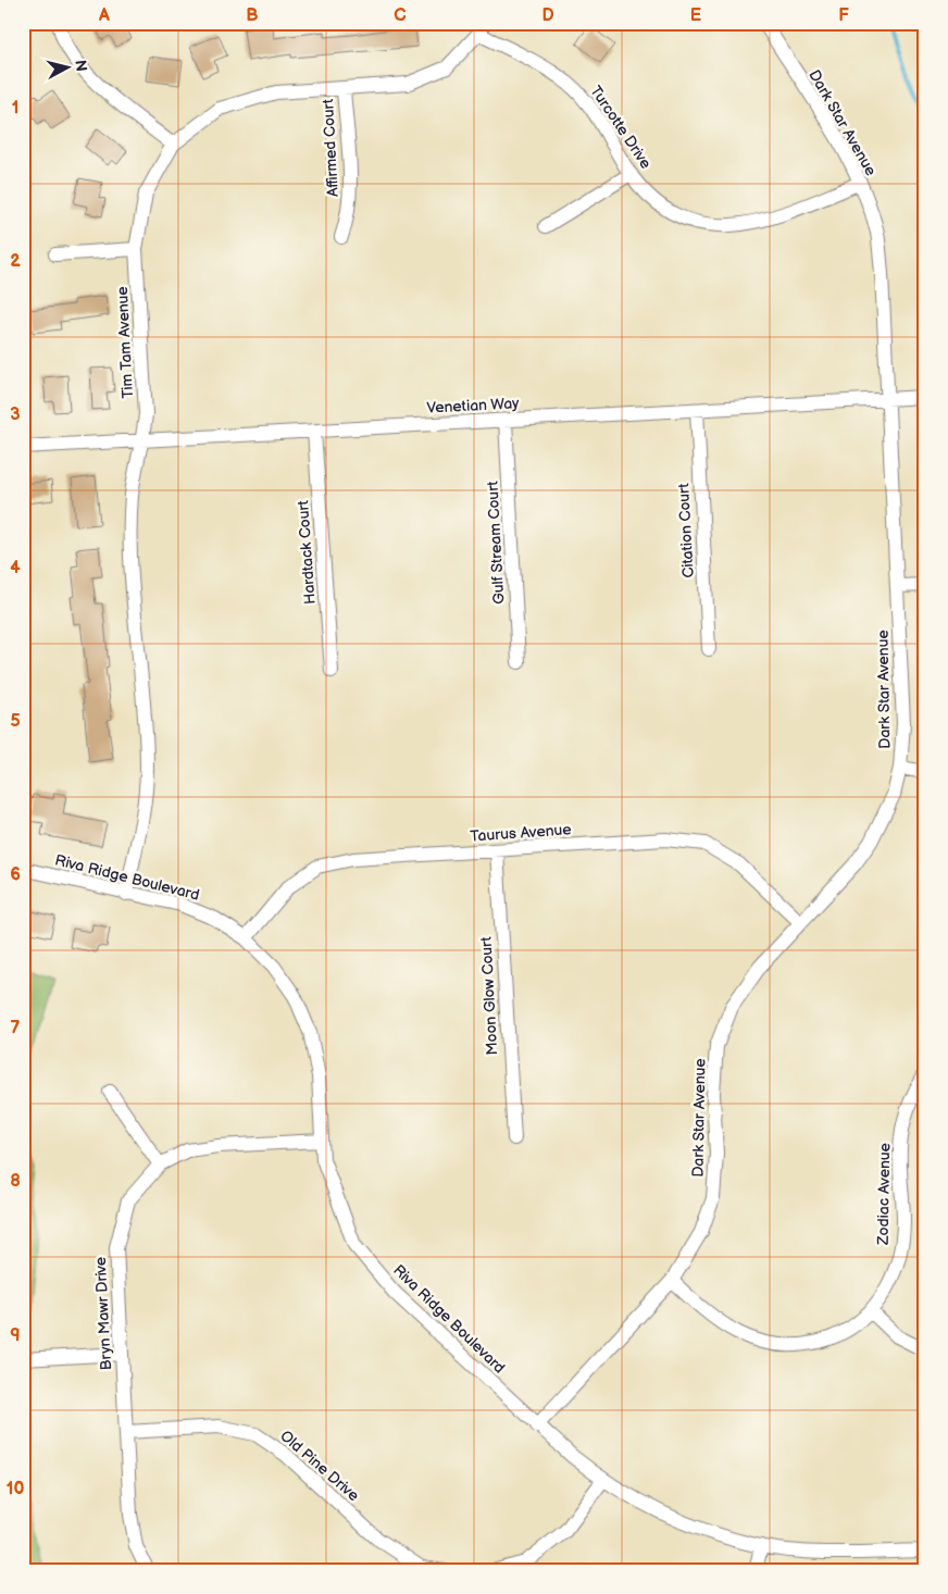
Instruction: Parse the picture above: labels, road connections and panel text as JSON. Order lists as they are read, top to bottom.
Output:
{
  "streets": {
    "street": [
      "Dark Star Avenue",
      "Turcotte Drive",
      "Affirmed Court",
      "Tim Tam Avenue",
      "Venetian Way",
      "Citation Court",
      "Gulf Stream Court",
      "Hardtack Court",
      "Taurus Avenue",
      "Riva Ridge Boulevard",
      "Moon Glow Court",
      "Zodiac Avenue",
      "Bryn Mawr Drive",
      "Old Pine Drive"
    ]
  },
  "crossings": [
    ["Dark Star Avenue", "Turcotte Drive"],
    ["Dark Star Avenue", "Venetian Way"],
    ["Dark Star Avenue", "Taurus Avenue"],
    ["Dark Star Avenue", "Riva Ridge Boulevard"],
    ["Dark Star Avenue", "Zodiac Avenue"],
    ["Turcotte Drive", "Tim Tam Avenue"],
    ["Affirmed Court", "Tim Tam Avenue"],
    ["Tim Tam Avenue", "Venetian Way"],
    ["Tim Tam Avenue", "Riva Ridge Boulevard"],
    ["Venetian Way", "Citation Court"],
    ["Venetian Way", "Gulf Stream Court"],
    ["Venetian Way", "Hardtack Court"],
    ["Taurus Avenue", "Riva Ridge Boulevard"],
    ["Taurus Avenue", "Moon Glow Court"],
    ["Riva Ridge Boulevard", "Bryn Mawr Drive"],
    ["Bryn Mawr Drive", "Old Pine Drive"]
  ],
  "north": "right",
  "grid": {
    "columns": [
      "A",
      "B",
      "C",
      "D",
      "E",
      "F"
    ],
    "rows": [
      "1",
      "2",
      "3",
      "4",
      "5",
      "6",
      "7",
      "8",
      "9",
      "10"
    ]
  }
}
